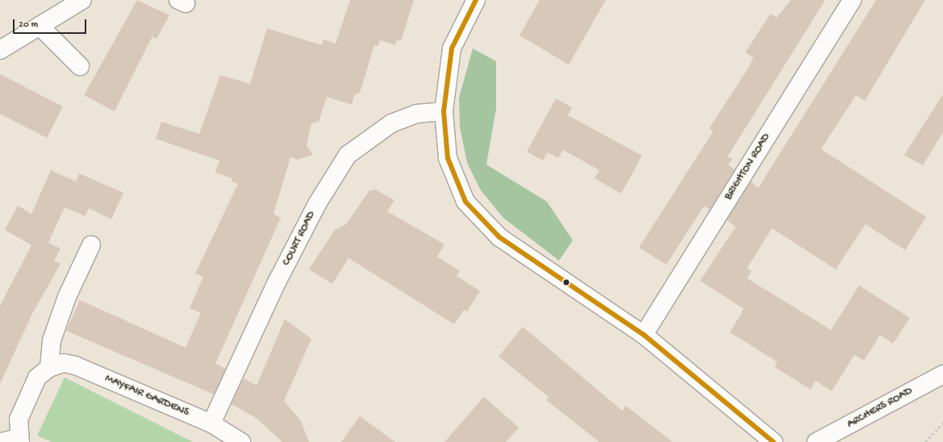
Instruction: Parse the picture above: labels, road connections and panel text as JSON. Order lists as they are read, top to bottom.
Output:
{
  "streets": {
    "street": [
      "BRIGHTON ROAD",
      "COURT ROAD",
      "MAYFAIR GARDENS",
      "ARCHERS ROAD"
    ]
  },
  "crossings": [
    ["COURT ROAD", "MAYFAIR GARDENS"]
  ],
  "lines": ["transit line 20"],
  "scale_bar": "20 m"
}
